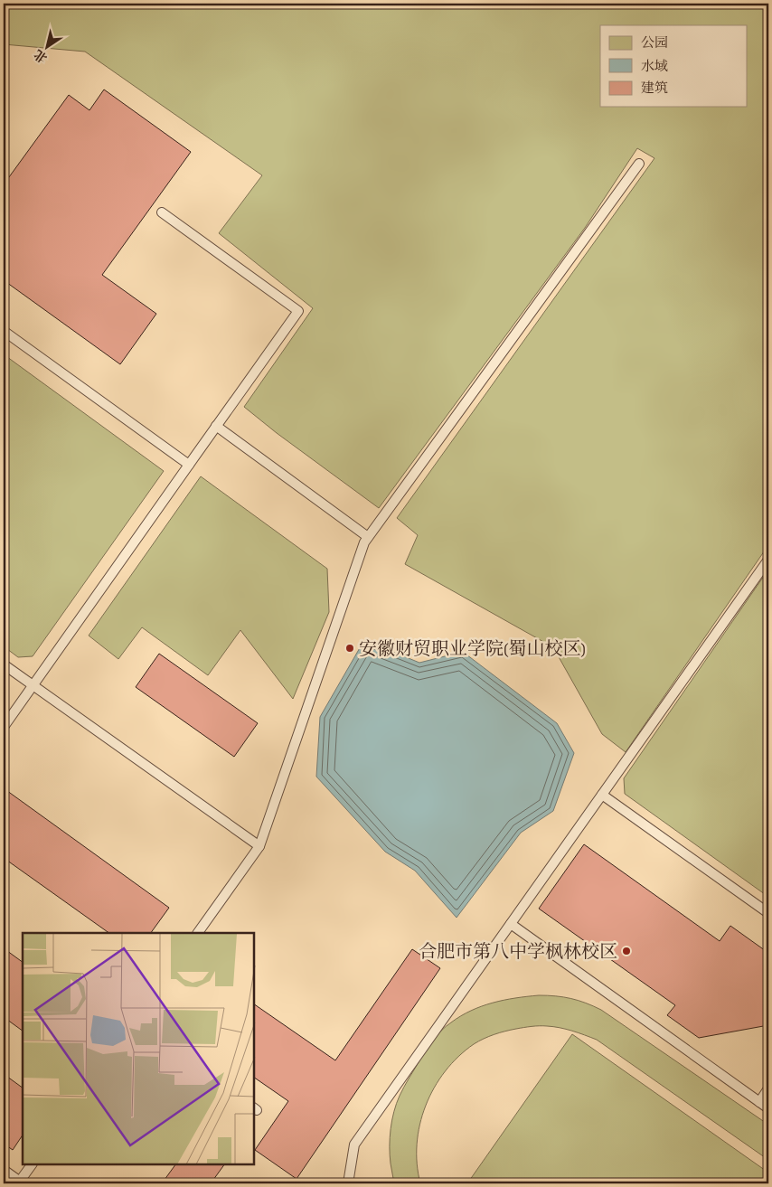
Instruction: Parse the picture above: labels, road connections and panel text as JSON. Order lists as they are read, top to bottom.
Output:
{
  "places": ["安徽财贸职业学院(蜀山校区)", "合肥市第八中学枫林校区"],
  "legend": ["公园", "水域", "建筑"],
  "north": "bottom left"
}
